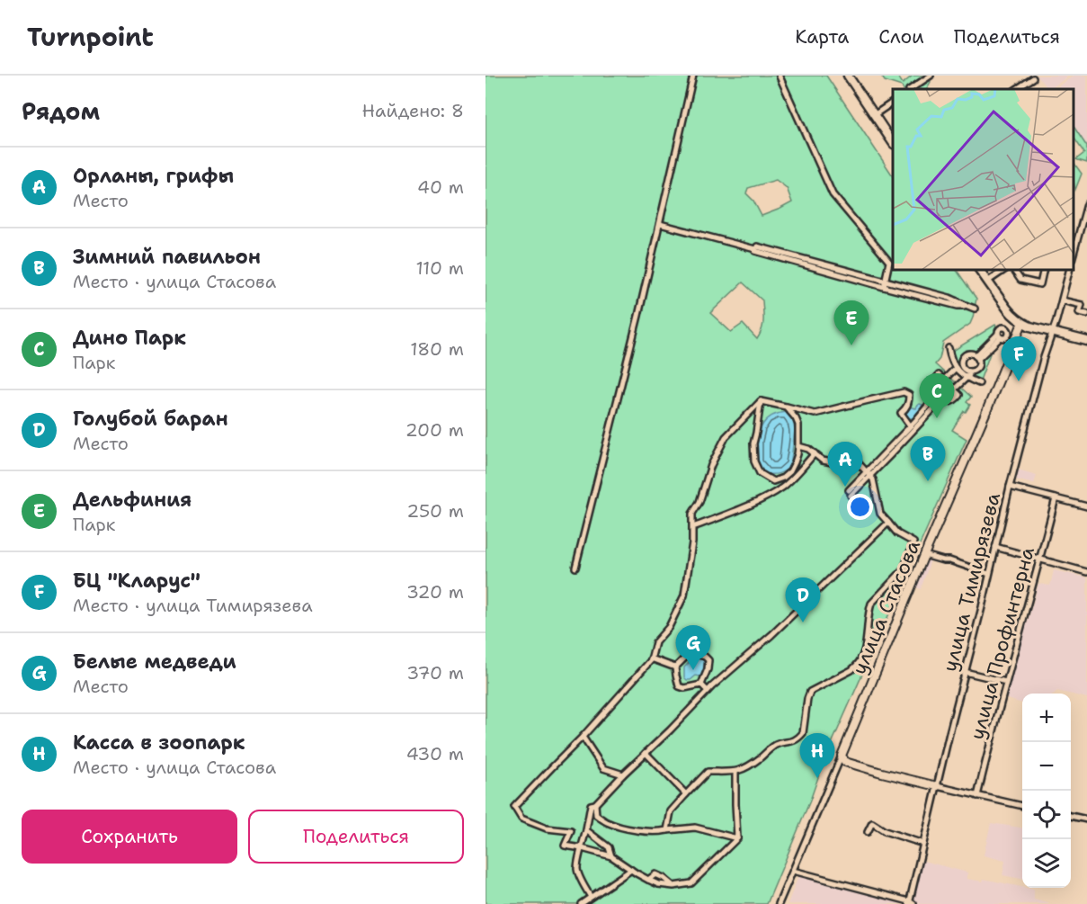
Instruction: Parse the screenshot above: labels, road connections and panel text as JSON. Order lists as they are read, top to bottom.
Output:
{
  "streets": {
    "street": ["улица Тимирязева", "улица Стасова", "улица Профинтерна"]
  },
  "page": {
    "header": "Turnpoint",
    "nav": ["Карта", "Слои", "Поделиться"],
    "heading": ["Рядом", "Найдено: 8"],
    "list": [
      {
        "mark": "A",
        "name": "Орланы, грифы",
        "note": "Место",
        "value": "40 m"
      },
      {
        "mark": "B",
        "name": "Зимний павильон",
        "note": "Место · улица Стасова",
        "value": "110 m"
      },
      {
        "mark": "C",
        "name": "Дино Парк",
        "note": "Парк",
        "value": "180 m"
      },
      {
        "mark": "D",
        "name": "Голубой баран",
        "note": "Место",
        "value": "200 m"
      },
      {
        "mark": "E",
        "name": "Дельфиния",
        "note": "Парк",
        "value": "250 m"
      },
      {
        "mark": "F",
        "name": "БЦ \"Кларус\"",
        "note": "Место · улица Тимирязева",
        "value": "320 m"
      },
      {
        "mark": "G",
        "name": "Белые медведи",
        "note": "Место",
        "value": "370 m"
      },
      {
        "mark": "H",
        "name": "Касса в зоопарк",
        "note": "Место · улица Стасова",
        "value": "430 m"
      }
    ],
    "pins": [
      "E",
      "F",
      "C",
      "B",
      "A",
      "D",
      "G",
      "H"
    ],
    "map_buttons": ["+", "−"],
    "buttons": ["Сохранить", "Поделиться"]
  }
}
